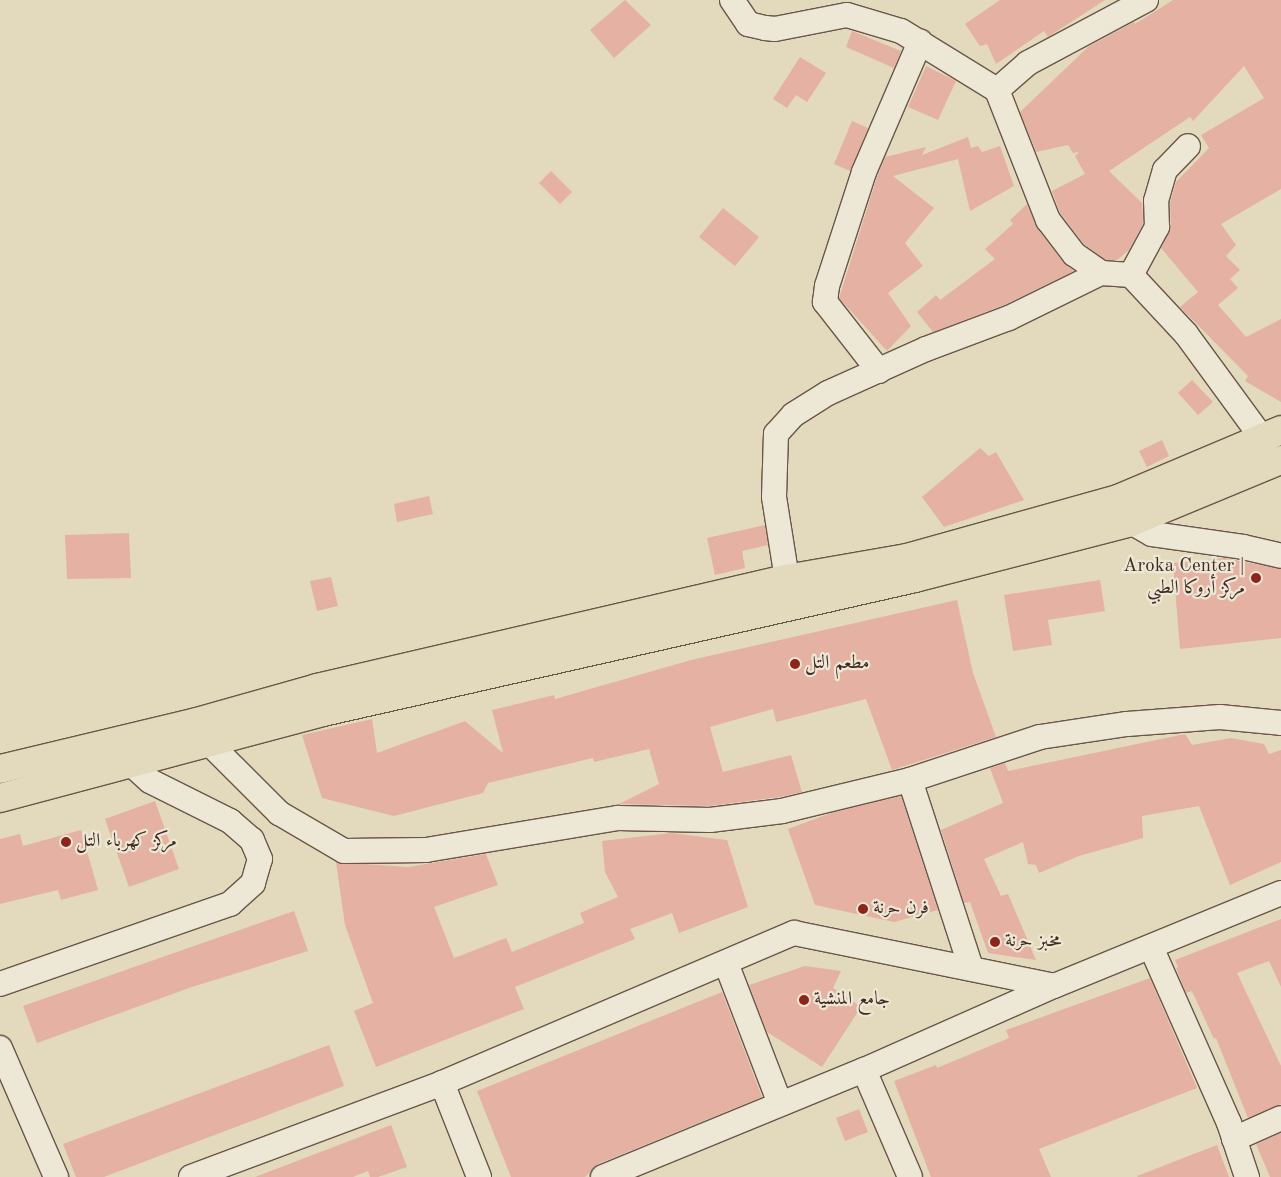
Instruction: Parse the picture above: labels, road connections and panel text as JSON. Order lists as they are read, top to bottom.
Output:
{
  "places": [
    "Aroka Center | مركز أروكا الطبي",
    "مطعم التل",
    "مركز كهرباء التل",
    "فرن حرنة",
    "مخبز حرنة",
    "جامع المنشية"
  ]
}
